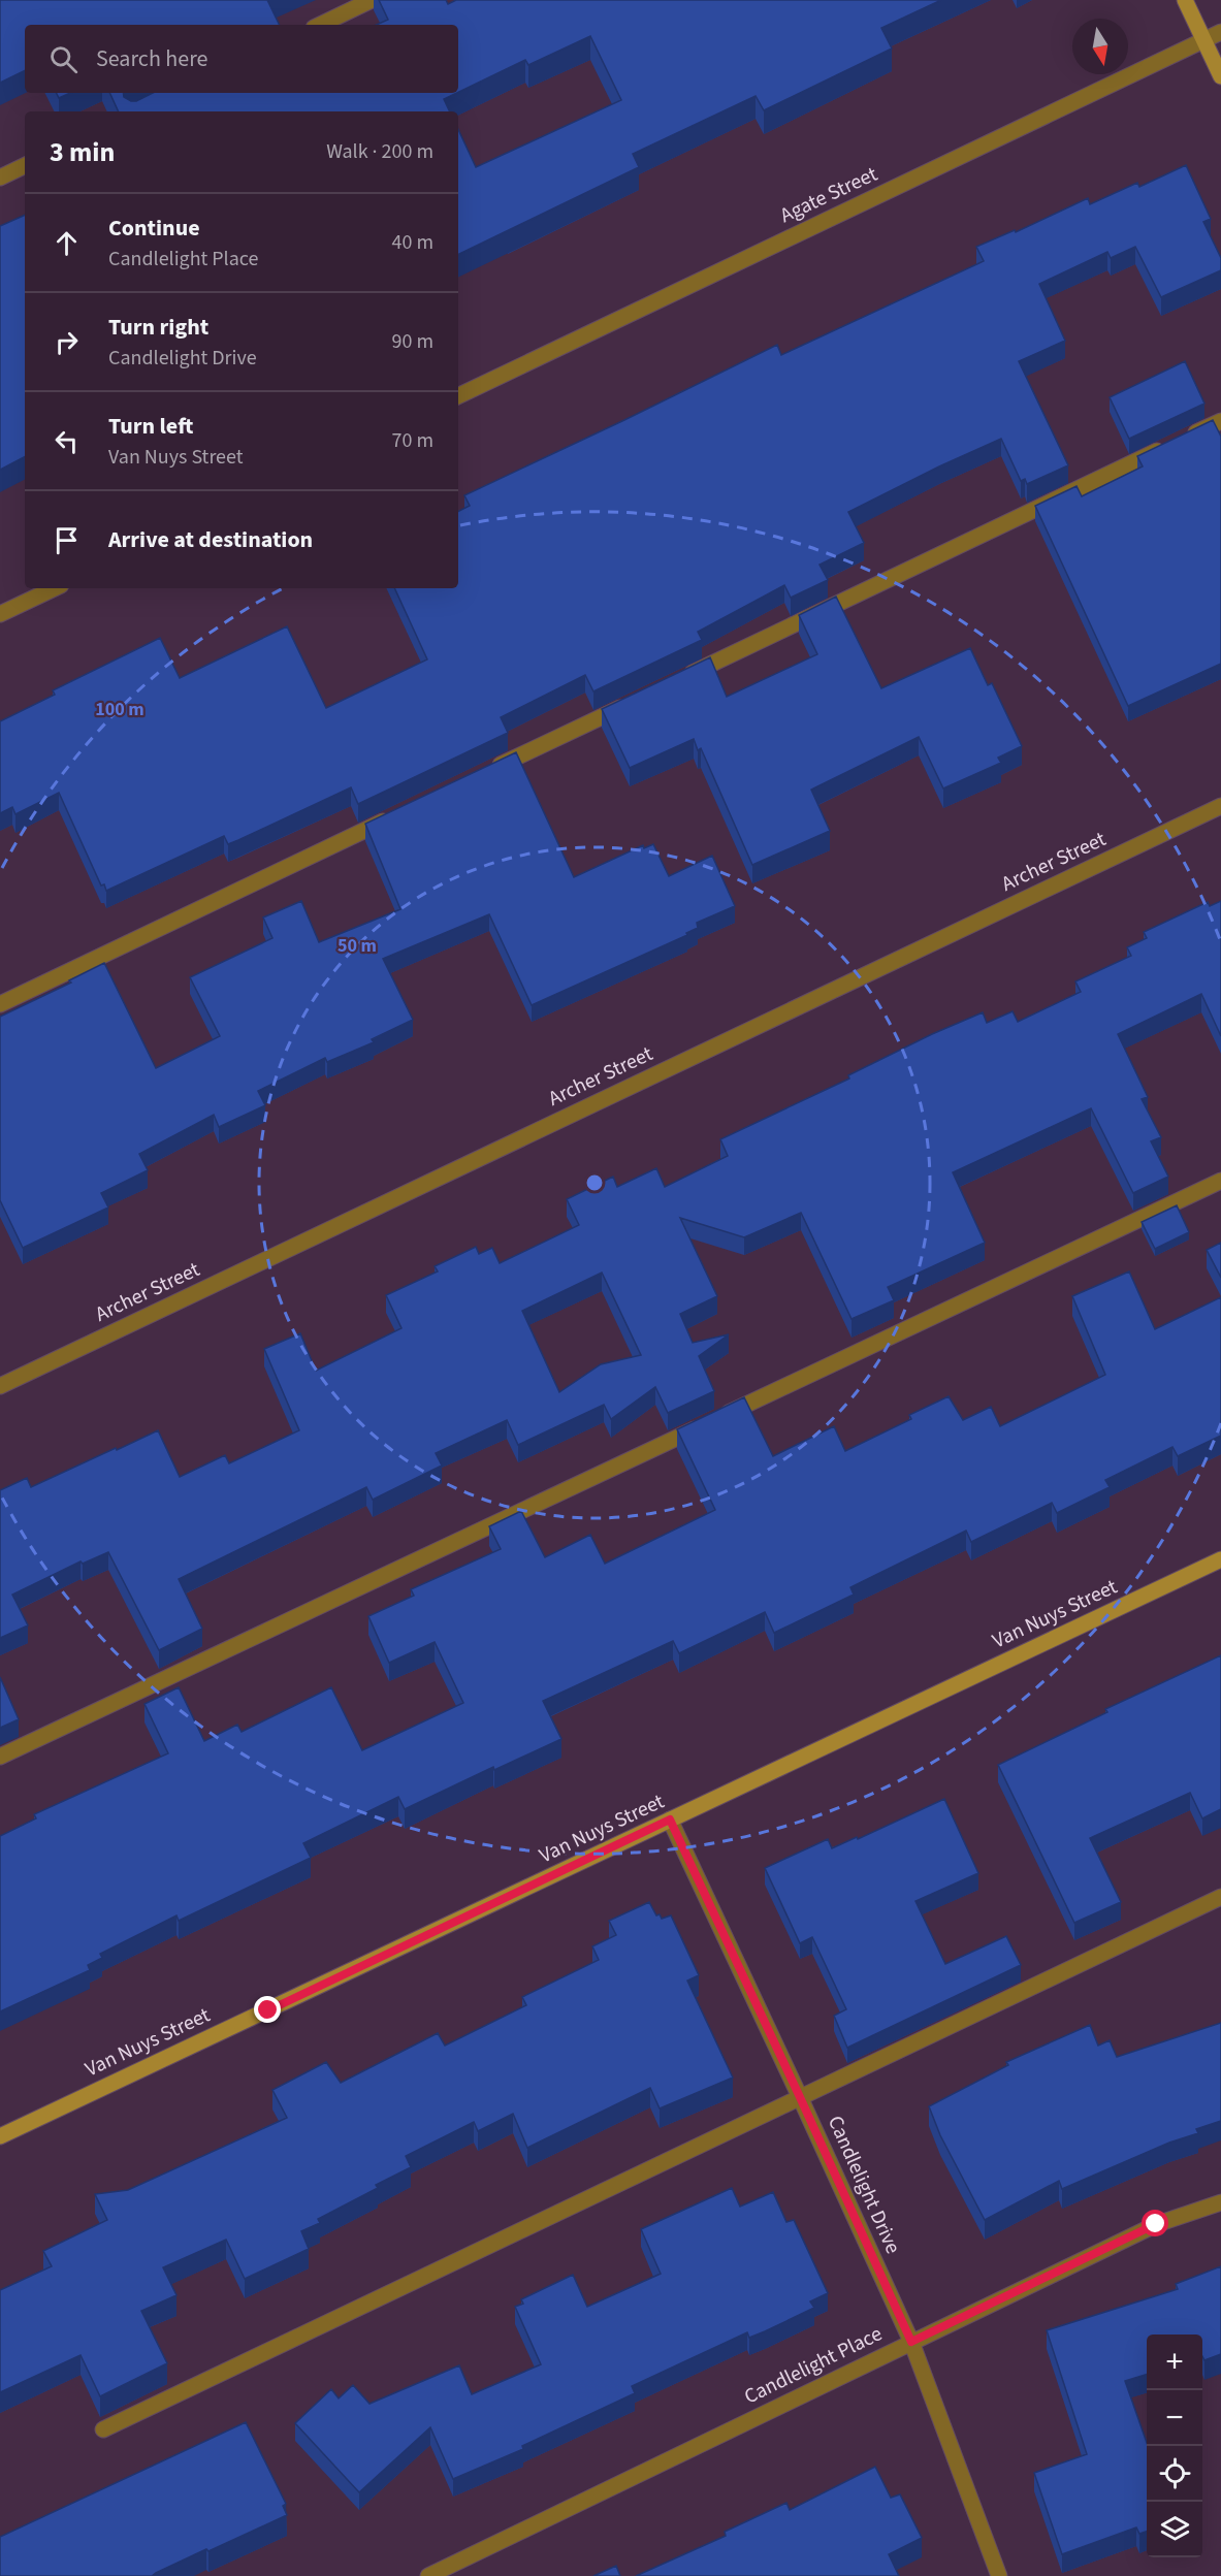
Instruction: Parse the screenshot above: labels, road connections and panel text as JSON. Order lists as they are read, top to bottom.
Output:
{
  "streets": {
    "street": [
      "Agate Street",
      "Archer Street",
      "Van Nuys Street",
      "Candlelight Drive",
      "Candlelight Place"
    ]
  },
  "crossings": [
    ["Van Nuys Street", "Candlelight Drive"],
    ["Candlelight Drive", "Candlelight Place"]
  ],
  "north": "bottom",
  "page": {
    "search": "Search here",
    "heading": ["3 min", "Walk · 200 m"],
    "list": [
      ["Continue", "Candlelight Place", "40 m"],
      ["Turn right", "Candlelight Drive", "90 m"],
      ["Turn left", "Van Nuys Street", "70 m"],
      "Arrive at destination"
    ],
    "map_buttons": ["+", "−"]
  },
  "rings": ["100 m", "50 m"]
}
